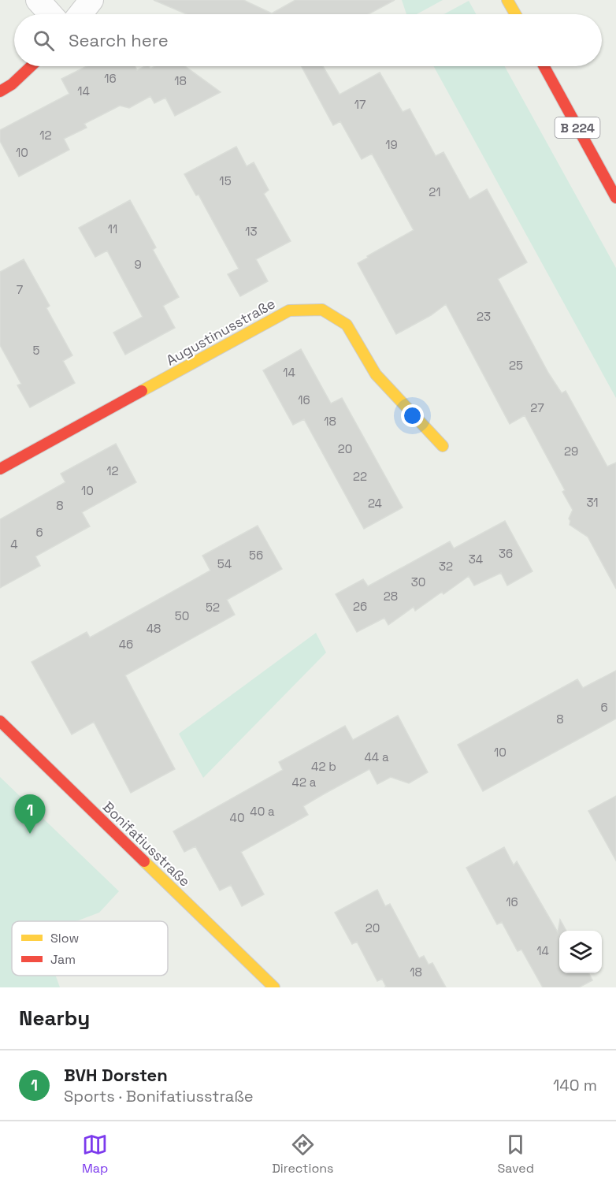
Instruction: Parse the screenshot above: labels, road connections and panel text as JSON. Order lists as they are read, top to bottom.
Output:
{
  "streets": {
    "street": ["B 224", "Augustinusstraße", "Bonifatiusstraße"]
  },
  "house_numbers": [
    "16",
    "18",
    "14",
    "17",
    "12",
    "19",
    "10",
    "15",
    "21",
    "11",
    "13",
    "9",
    "7",
    "23",
    "5",
    "25",
    "14",
    "16",
    "27",
    "18",
    "20",
    "29",
    "12",
    "22",
    "10",
    "31",
    "24",
    "8",
    "6",
    "4",
    "36",
    "56",
    "34",
    "54",
    "32",
    "30",
    "28",
    "26",
    "52",
    "50",
    "48",
    "46",
    "6",
    "8",
    "10",
    "44 a",
    "42 b",
    "42 a",
    "40 a",
    "40",
    "16",
    "20",
    "14",
    "18"
  ],
  "legend": ["Slow", "Jam"],
  "page": {
    "search": "Search here",
    "pins": "1",
    "heading": "Nearby",
    "list": [
      {
        "mark": "1",
        "name": "BVH Dorsten",
        "note": "Sports · Bonifatiusstraße",
        "value": "140 m"
      }
    ],
    "nav": ["Map", "Directions", "Saved"]
  }
}
